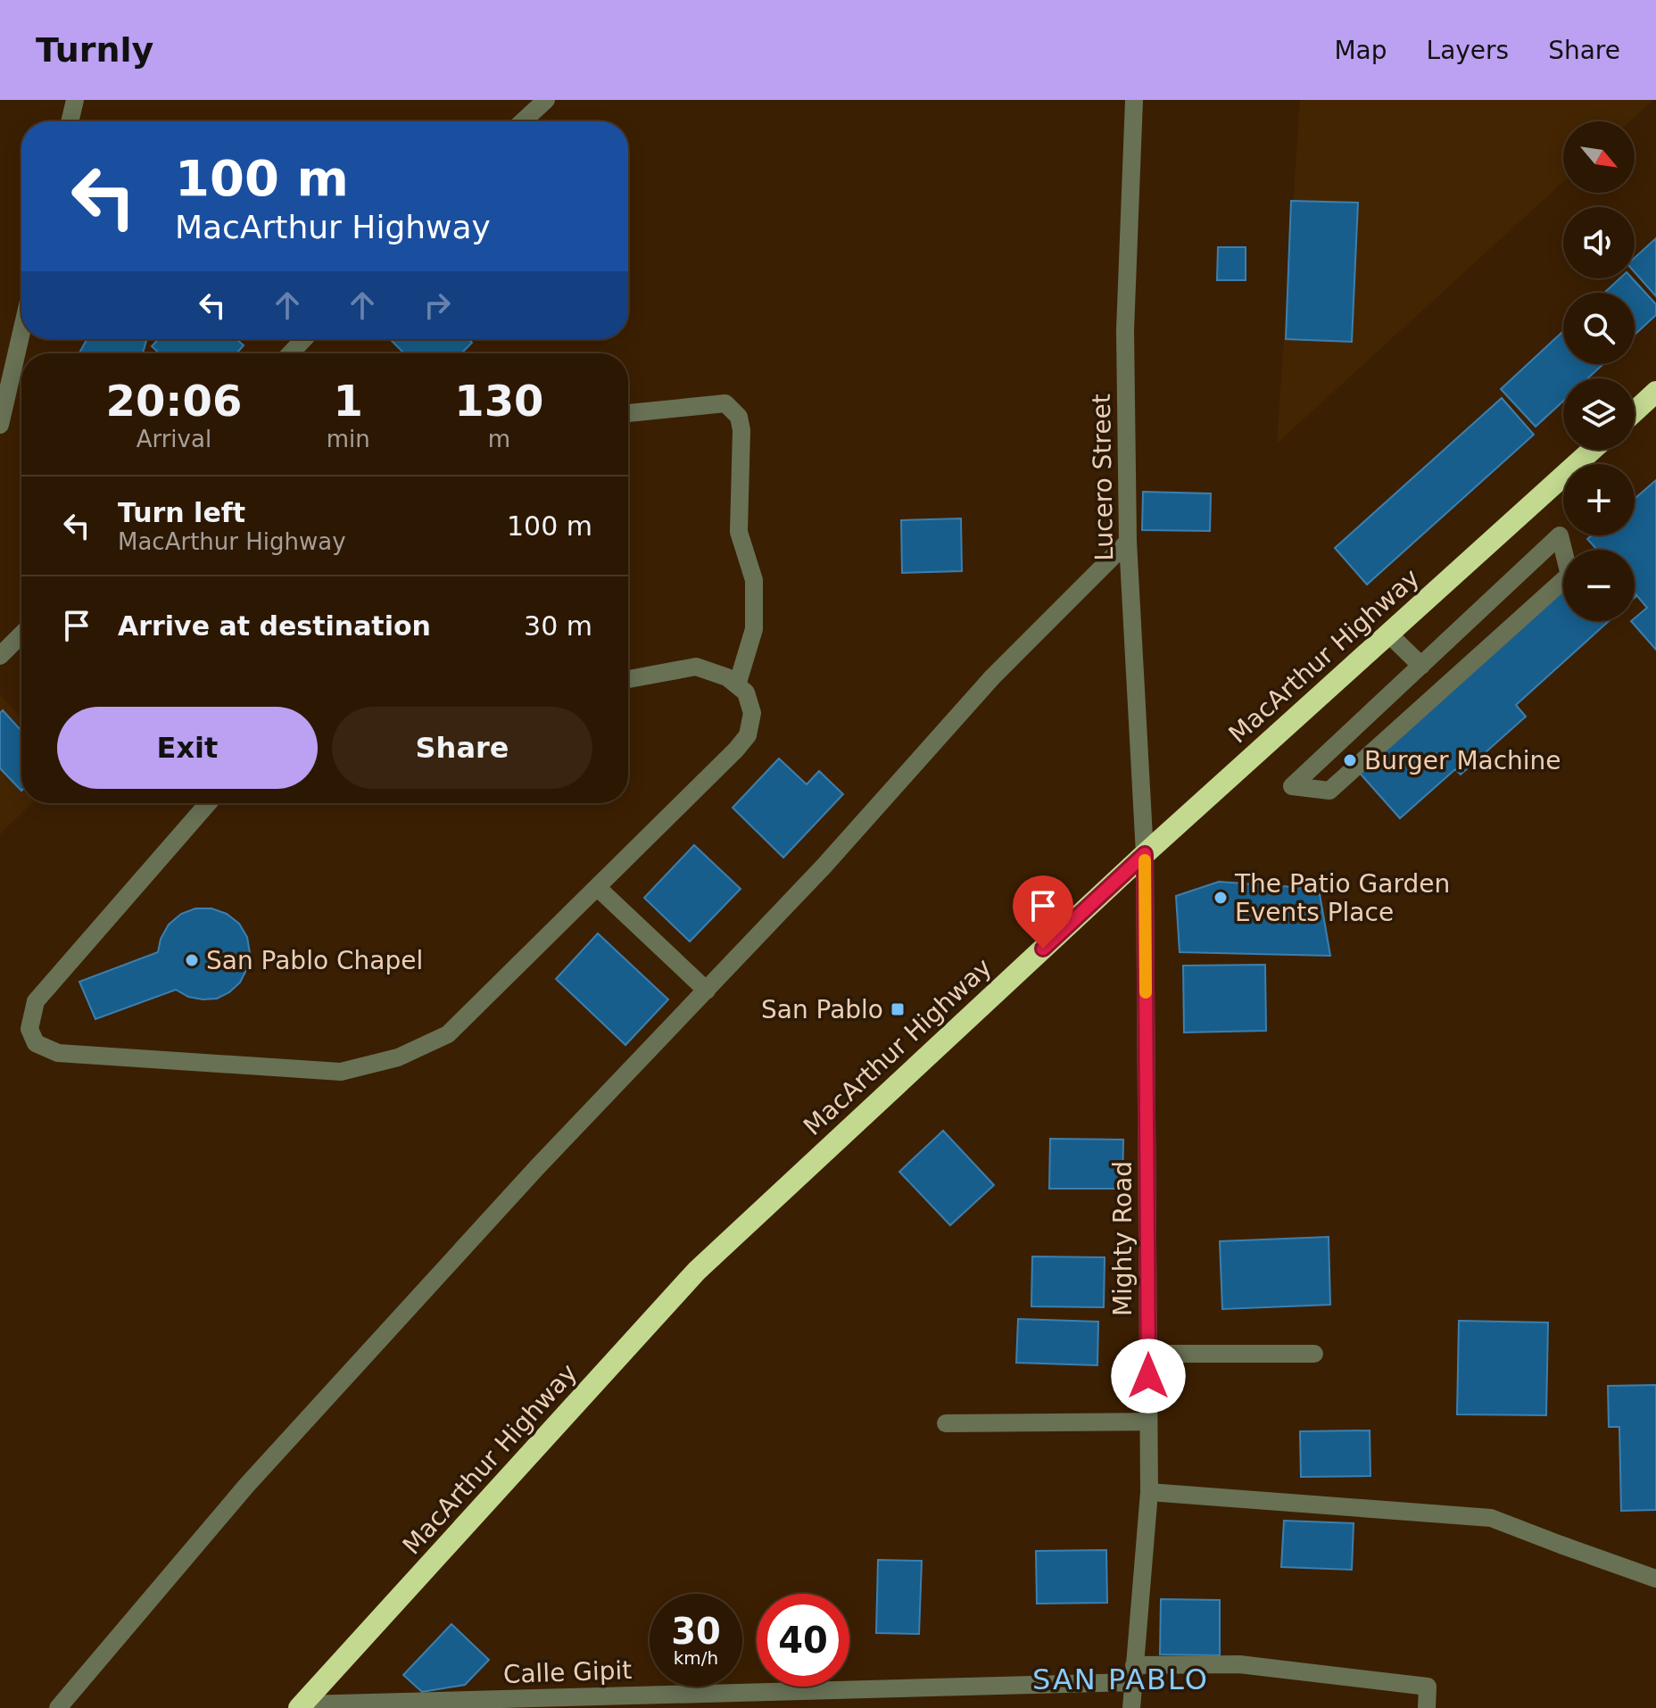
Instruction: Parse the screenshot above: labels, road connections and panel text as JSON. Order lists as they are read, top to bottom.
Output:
{
  "streets": {
    "highway": ["MacArthur Highway"],
    "street": ["Lucero Street", "Mighty Road", "Calle Gipit"]
  },
  "crossings": [
    ["Lucero Street", "MacArthur Highway"],
    ["Lucero Street", "Mighty Road"],
    ["MacArthur Highway", "Mighty Road"],
    ["MacArthur Highway", "Calle Gipit"],
    ["Mighty Road", "Calle Gipit"]
  ],
  "districts": ["SAN PABLO"],
  "places": {
    "other": ["Burger Machine", "The Patio Garden Events Place", "San Pablo Chapel"],
    "transit": ["San Pablo"]
  },
  "north": "bottom right",
  "page": {
    "header": "Turnly",
    "nav": ["Map", "Layers", "Share"],
    "map_buttons": ["+", "−"],
    "turn": ["100 m", "MacArthur Highway"],
    "eta": [
      "20:06",
      "Arrival",
      "1",
      "min",
      "130",
      "m"
    ],
    "list": [
      {
        "name": "Turn left",
        "note": "MacArthur Highway",
        "value": "100 m"
      },
      {
        "name": "Arrive at destination",
        "value": "30 m"
      }
    ],
    "buttons": ["Exit", "Share"],
    "speed": "30 km/h",
    "limit": "40"
  }
}
